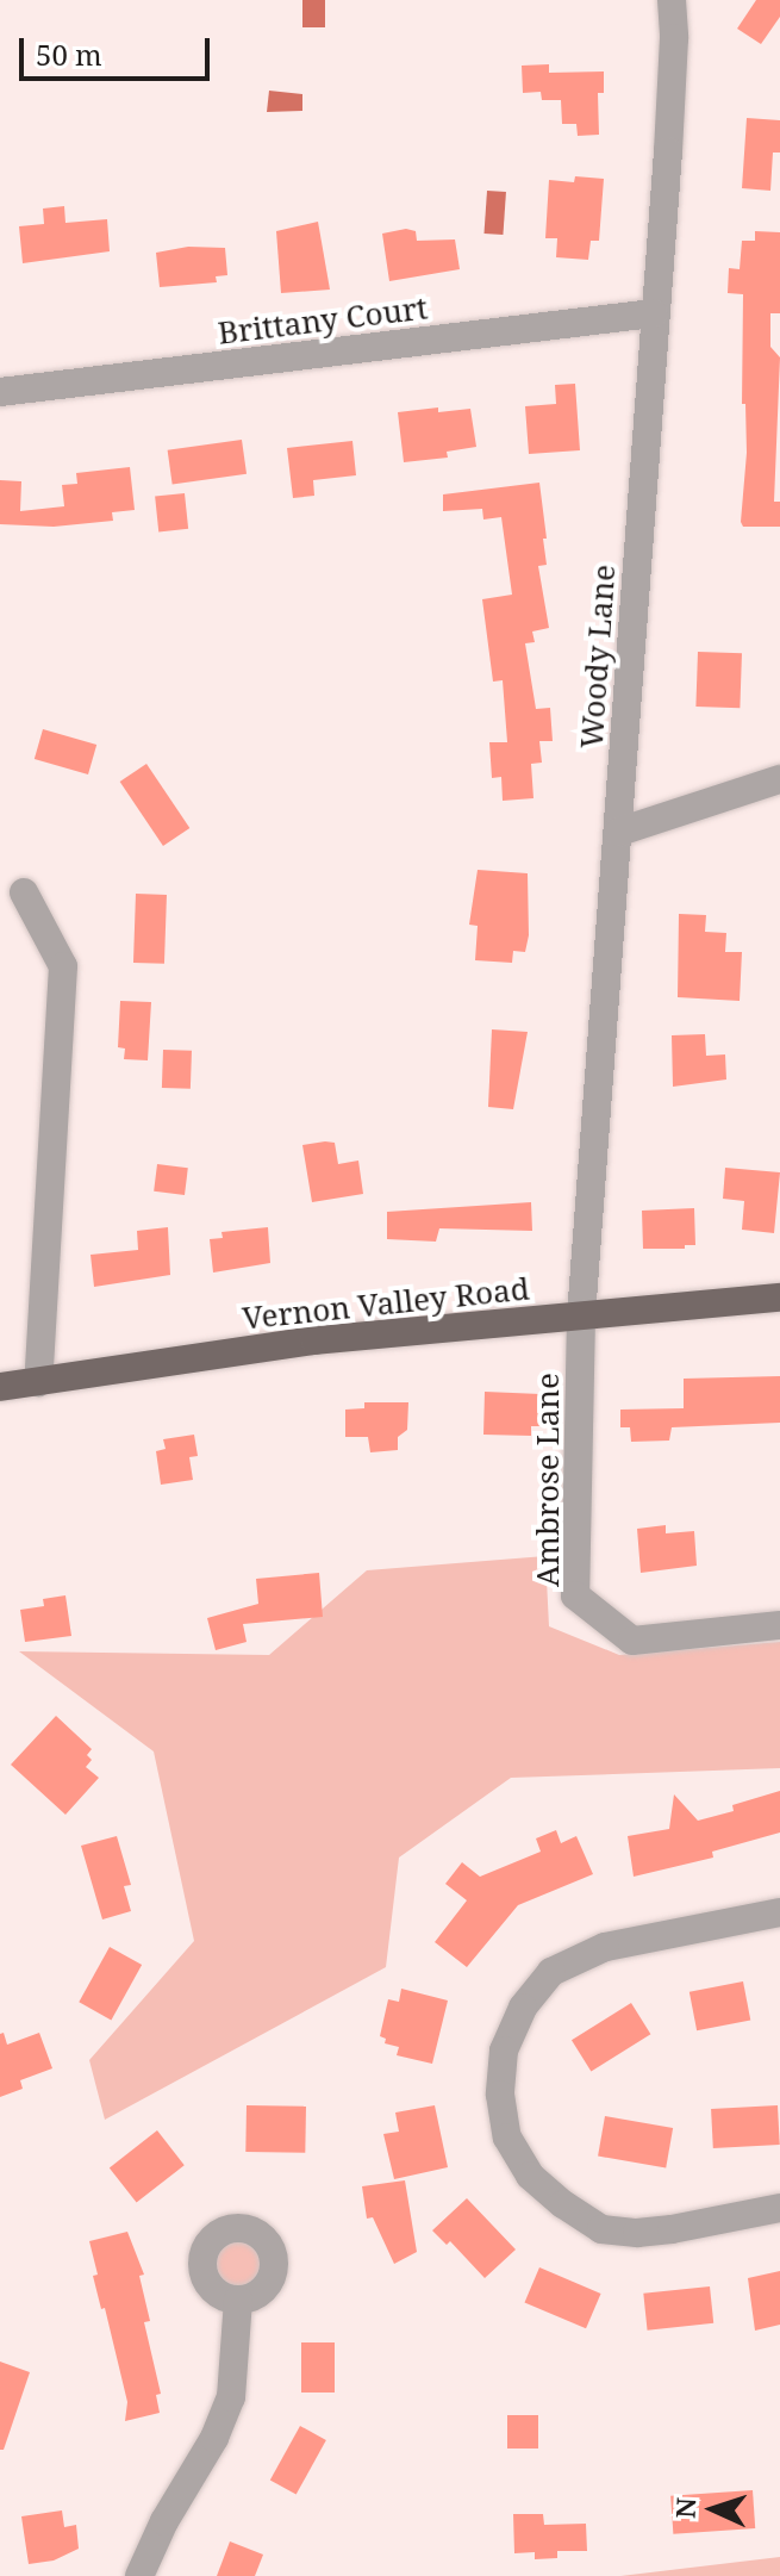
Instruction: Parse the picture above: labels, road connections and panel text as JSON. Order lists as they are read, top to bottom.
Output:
{
  "streets": {
    "main road": ["Vernon Valley Road"],
    "street": ["Brittany Court", "Woody Lane", "Ambrose Lane"]
  },
  "crossings": [
    ["Brittany Court", "Woody Lane"],
    ["Woody Lane", "Vernon Valley Road"],
    ["Woody Lane", "Ambrose Lane"],
    ["Vernon Valley Road", "Ambrose Lane"]
  ],
  "scale_bar": "50 m",
  "north": "left"
}
